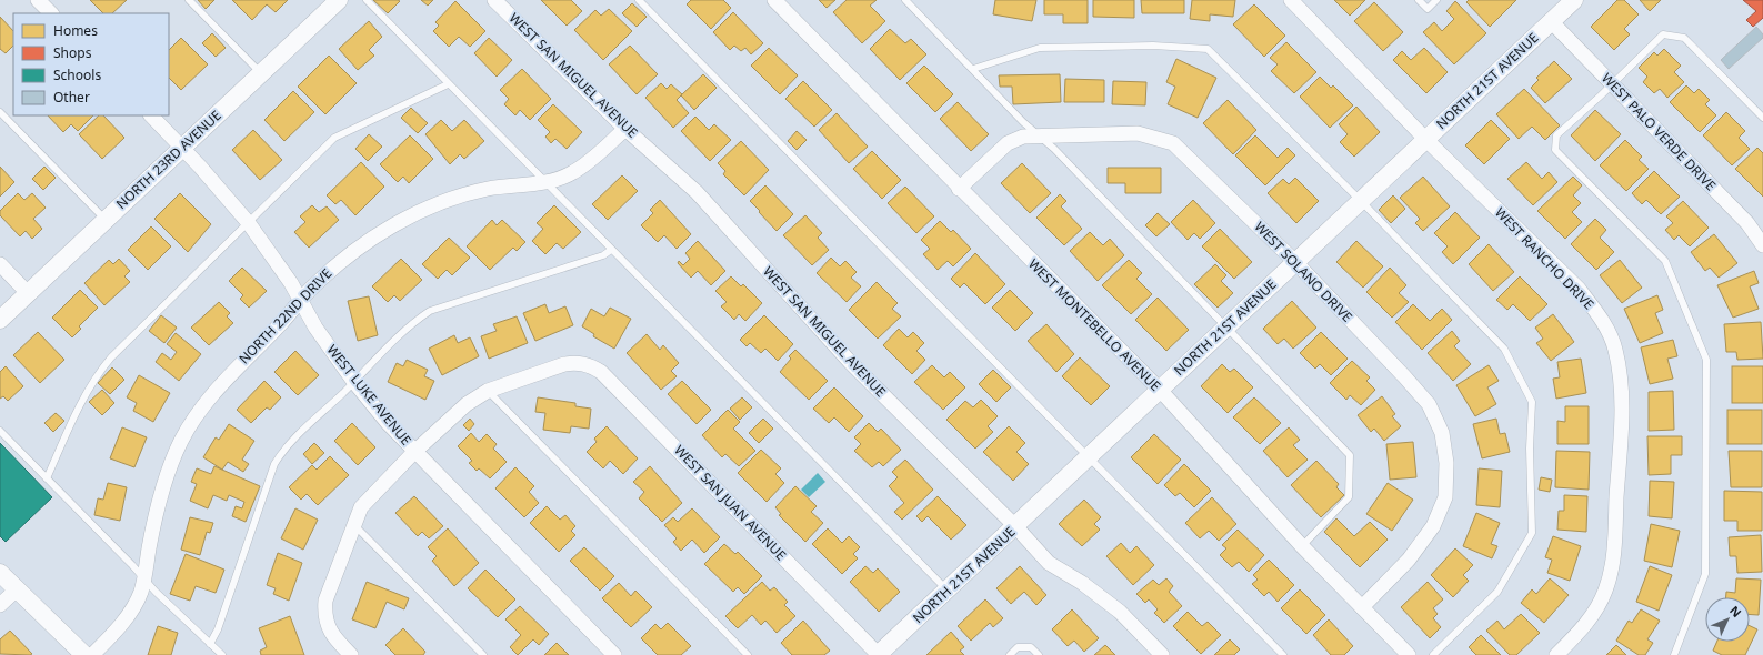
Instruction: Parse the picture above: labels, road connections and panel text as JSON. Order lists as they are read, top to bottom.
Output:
{
  "streets": {
    "street": [
      "WEST SAN MIGUEL AVENUE",
      "NORTH 21ST AVENUE",
      "WEST PALO VERDE DRIVE",
      "NORTH 23RD AVENUE",
      "WEST RANCHO DRIVE",
      "WEST SOLANO DRIVE",
      "NORTH 22ND DRIVE",
      "WEST MONTEBELLO AVENUE",
      "WEST LUKE AVENUE",
      "WEST SAN JUAN AVENUE"
    ]
  },
  "crossings": [
    ["WEST SAN MIGUEL AVENUE", "NORTH 21ST AVENUE"],
    ["WEST SAN MIGUEL AVENUE", "NORTH 22ND DRIVE"],
    ["NORTH 21ST AVENUE", "WEST PALO VERDE DRIVE"],
    ["NORTH 21ST AVENUE", "WEST RANCHO DRIVE"],
    ["NORTH 21ST AVENUE", "WEST SOLANO DRIVE"],
    ["NORTH 21ST AVENUE", "WEST MONTEBELLO AVENUE"],
    ["NORTH 21ST AVENUE", "WEST SAN JUAN AVENUE"],
    ["NORTH 23RD AVENUE", "WEST LUKE AVENUE"],
    ["WEST SOLANO DRIVE", "WEST MONTEBELLO AVENUE"],
    ["NORTH 22ND DRIVE", "WEST LUKE AVENUE"]
  ],
  "legend": [
    "Homes",
    "Shops",
    "Schools",
    "Other"
  ],
  "north": "top right"
}
